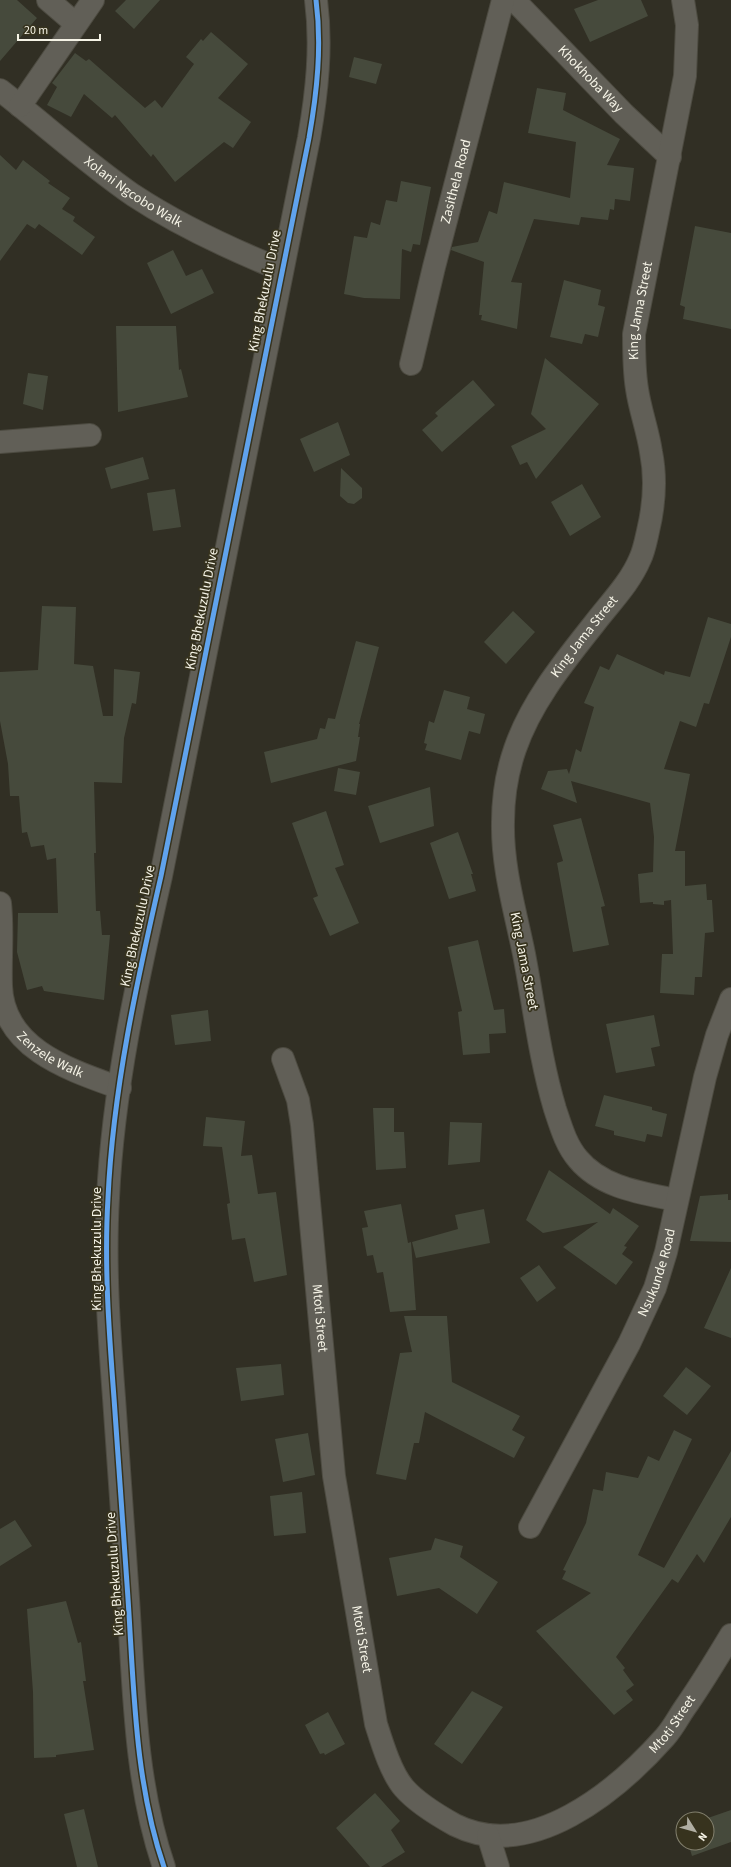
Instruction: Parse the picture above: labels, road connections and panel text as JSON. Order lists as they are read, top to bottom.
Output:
{
  "streets": {
    "street": [
      "Khokhoba Way",
      "Zasithela Road",
      "Xolani Ngcobo Walk",
      "King Bhekuzulu Drive",
      "King Jama Street",
      "Zenzele Walk",
      "Nsukunde Road",
      "Mtoti Street"
    ]
  },
  "crossings": [
    ["Khokhoba Way", "King Jama Street"],
    ["Xolani Ngcobo Walk", "King Bhekuzulu Drive"],
    ["King Bhekuzulu Drive", "Zenzele Walk"],
    ["King Jama Street", "Nsukunde Road"]
  ],
  "scale_bar": "20 m",
  "north": "bottom right"
}
